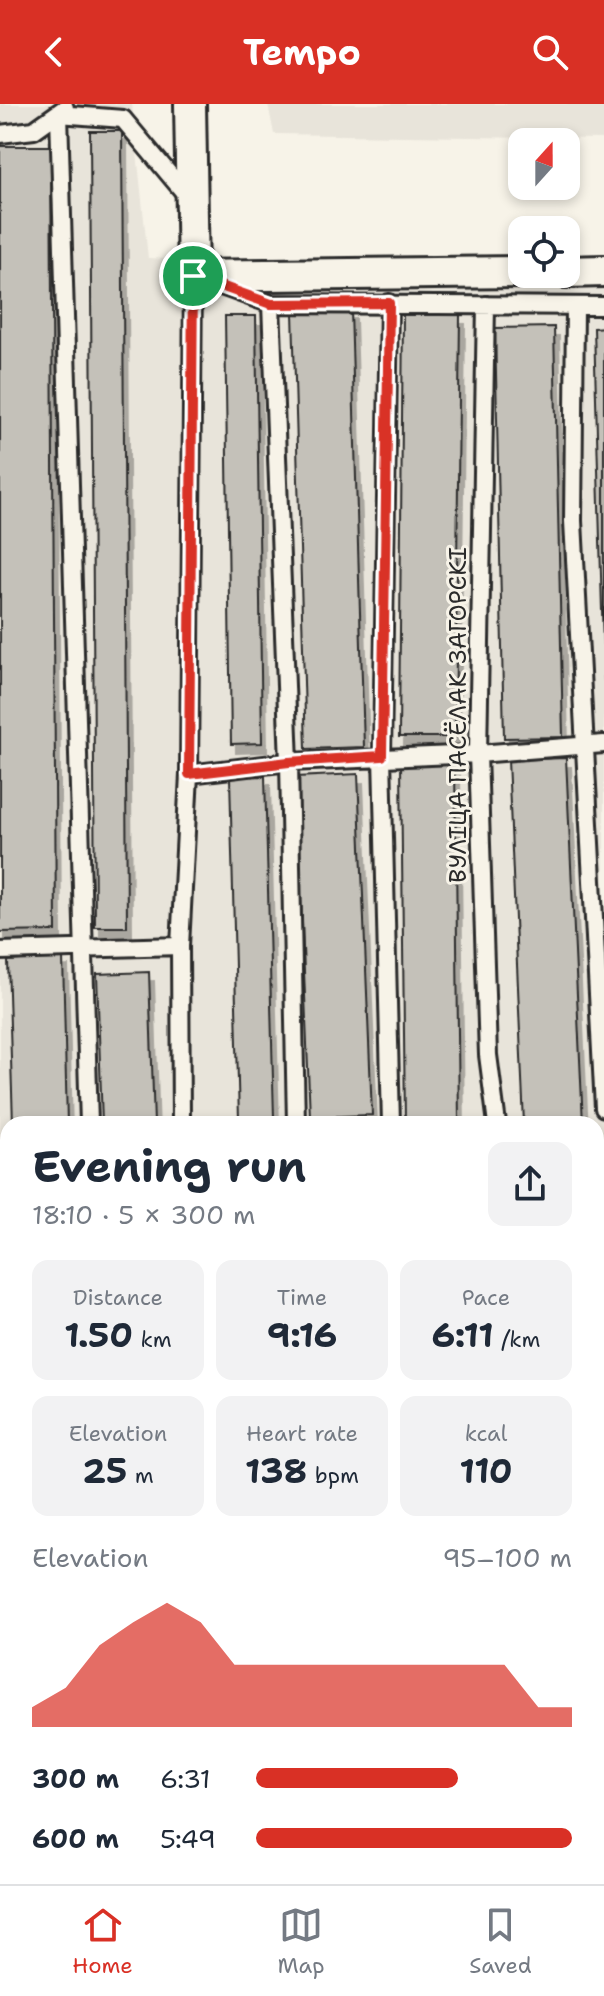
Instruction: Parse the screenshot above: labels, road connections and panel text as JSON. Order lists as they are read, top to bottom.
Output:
{
  "streets": {
    "lane": ["ВУЛІЦА ПАСЁЛАК ЗАГОРСКІ"]
  },
  "north": "top",
  "page": {
    "header": "Tempo",
    "heading": ["Evening run", "18:10 · 5 × 300 m"],
    "stats": [
      ["Distance", "1.50 km"],
      ["Time", "9:16"],
      ["Pace", "6:11 /km"],
      ["Elevation", "25 m"],
      ["Heart rate", "138 bpm"],
      ["kcal", "110"]
    ],
    "chart": ["Elevation", "95–100 m"],
    "list": [
      {
        "name": "300 m",
        "note": "6:31"
      },
      {
        "name": "600 m",
        "note": "5:49"
      }
    ],
    "tabs": ["Home", "Map", "Saved"]
  }
}
